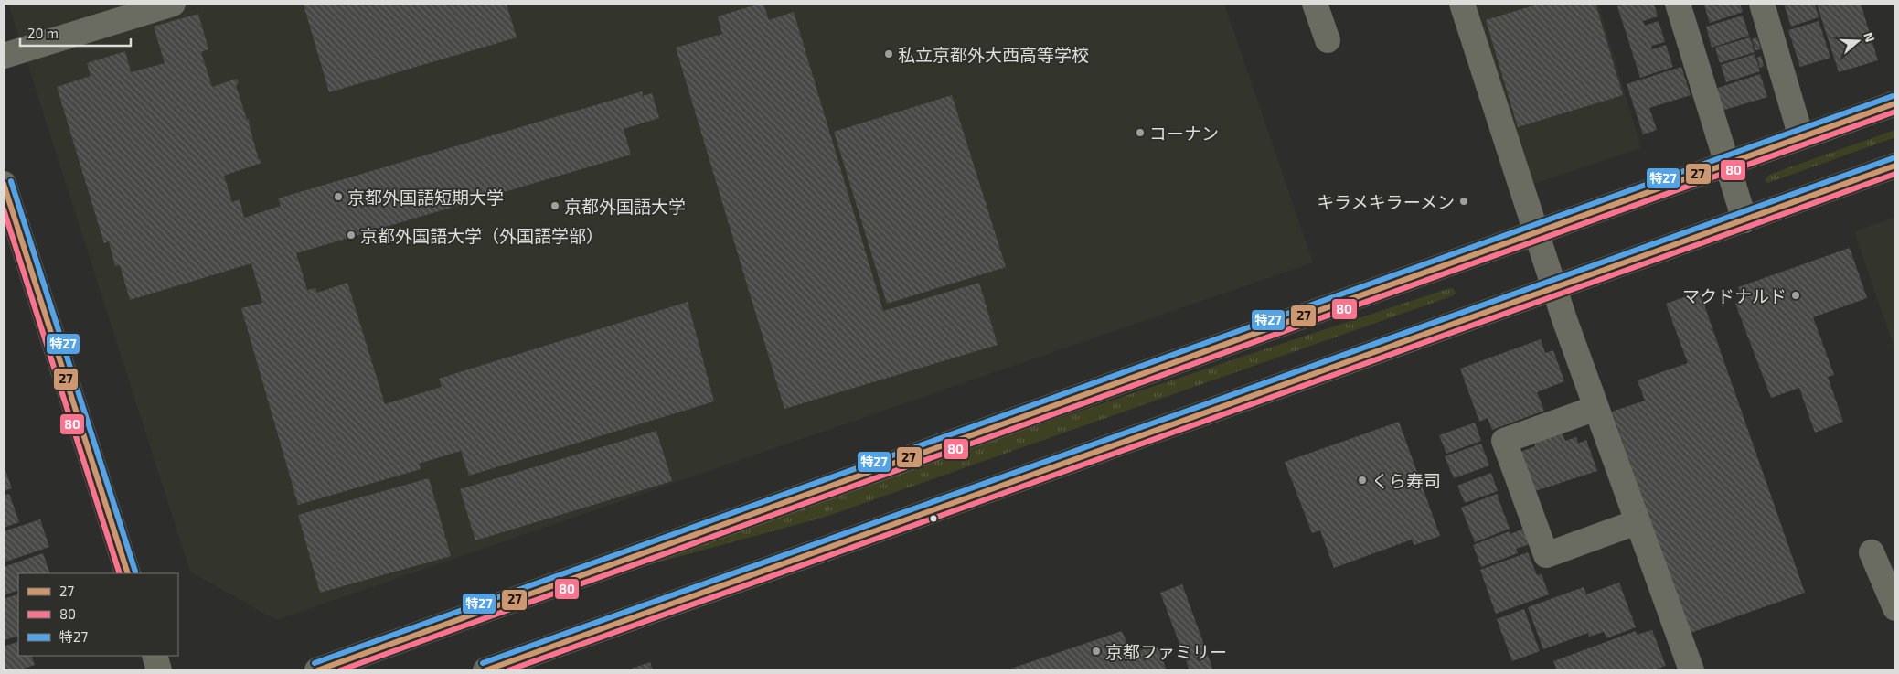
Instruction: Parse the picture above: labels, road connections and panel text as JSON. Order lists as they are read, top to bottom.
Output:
{
  "places": [
    "私立京都外大西高等学校",
    "コーナン",
    "京都外国語短期大学",
    "キラメキラーメン",
    "京都外国語大学",
    "京都外国語大学（外国語学部）",
    "マクドナルド",
    "くら寿司",
    "京都ファミリー"
  ],
  "lines": ["transit line 特27", "transit line 27", "transit line 80"],
  "legend": ["27", "80", "特27"],
  "scale_bar": "20 m",
  "north": "right"
}
